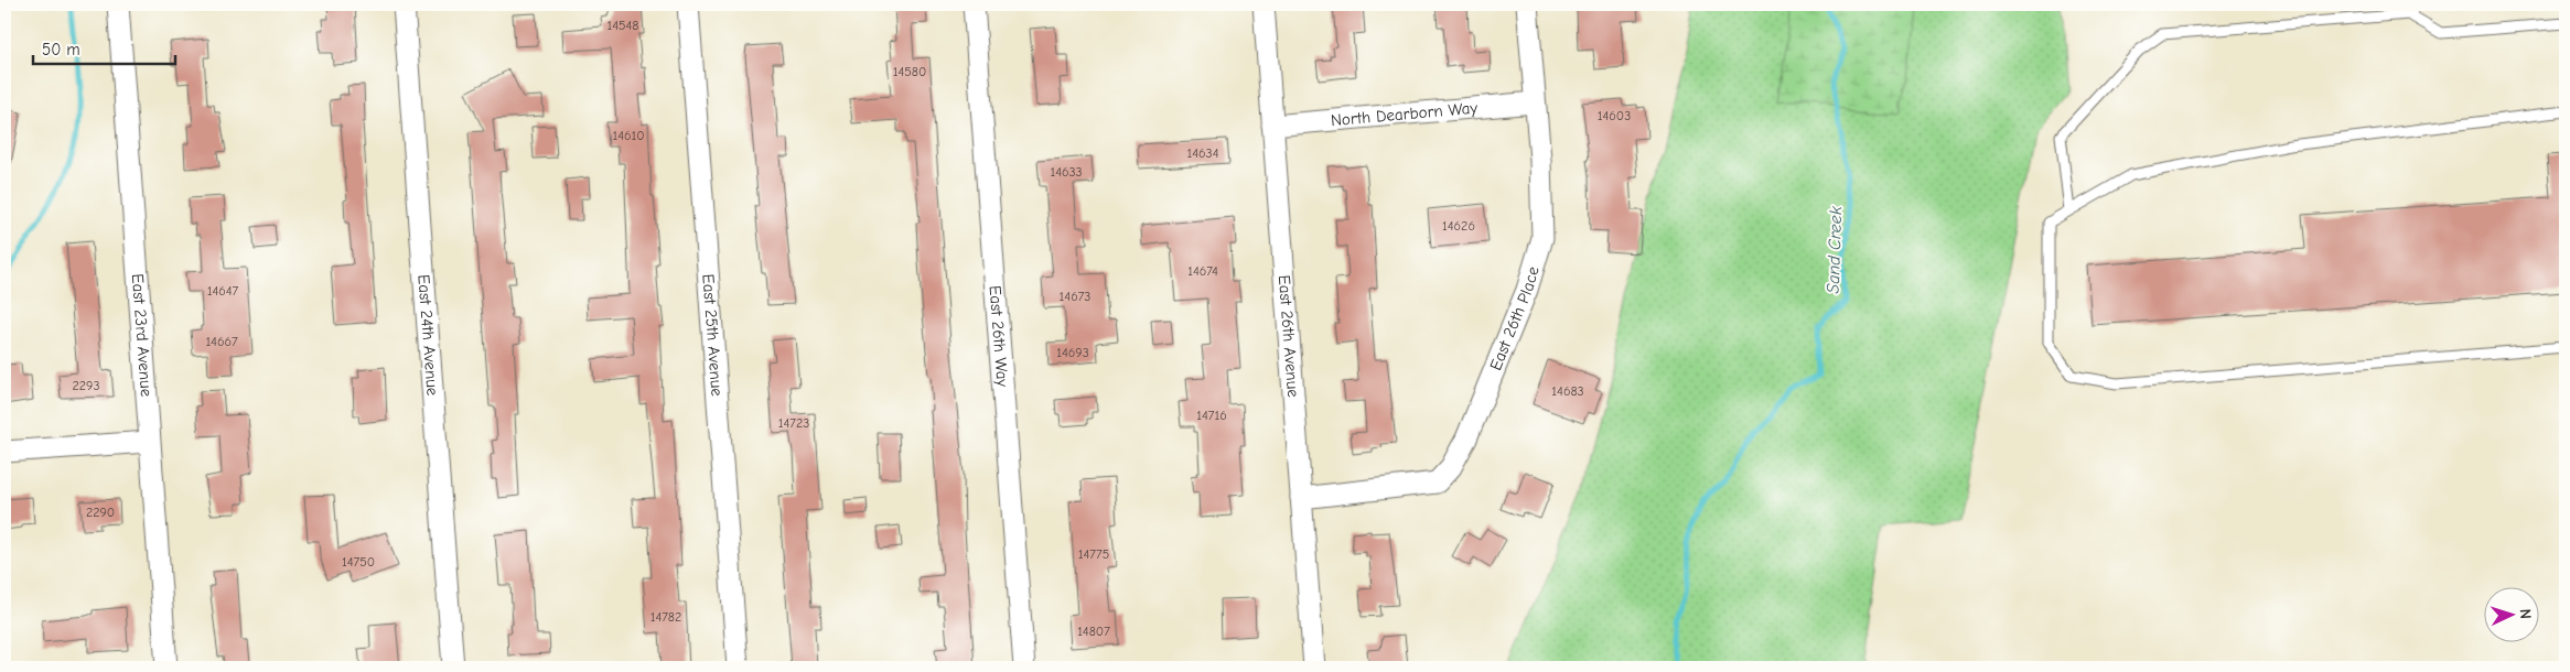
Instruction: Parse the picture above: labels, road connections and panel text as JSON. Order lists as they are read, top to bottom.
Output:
{
  "streets": {
    "street": [
      "North Dearborn Way",
      "East 26th Place",
      "East 23rd Avenue",
      "East 24th Avenue",
      "East 25th Avenue",
      "East 26th Way",
      "East 26th Avenue"
    ]
  },
  "crossings": [
    ["North Dearborn Way", "East 26th Place"],
    ["North Dearborn Way", "East 26th Avenue"],
    ["East 26th Place", "East 26th Avenue"]
  ],
  "water": ["Sand Creek"],
  "house_numbers": [
    "14548",
    "14580",
    "14603",
    "14610",
    "14634",
    "14633",
    "14626",
    "14674",
    "14647",
    "14673",
    "14667",
    "14693",
    "2293",
    "14683",
    "14716",
    "14723",
    "2290",
    "14775",
    "14750",
    "14782",
    "14807"
  ],
  "scale_bar": "50 m",
  "north": "right"
}
